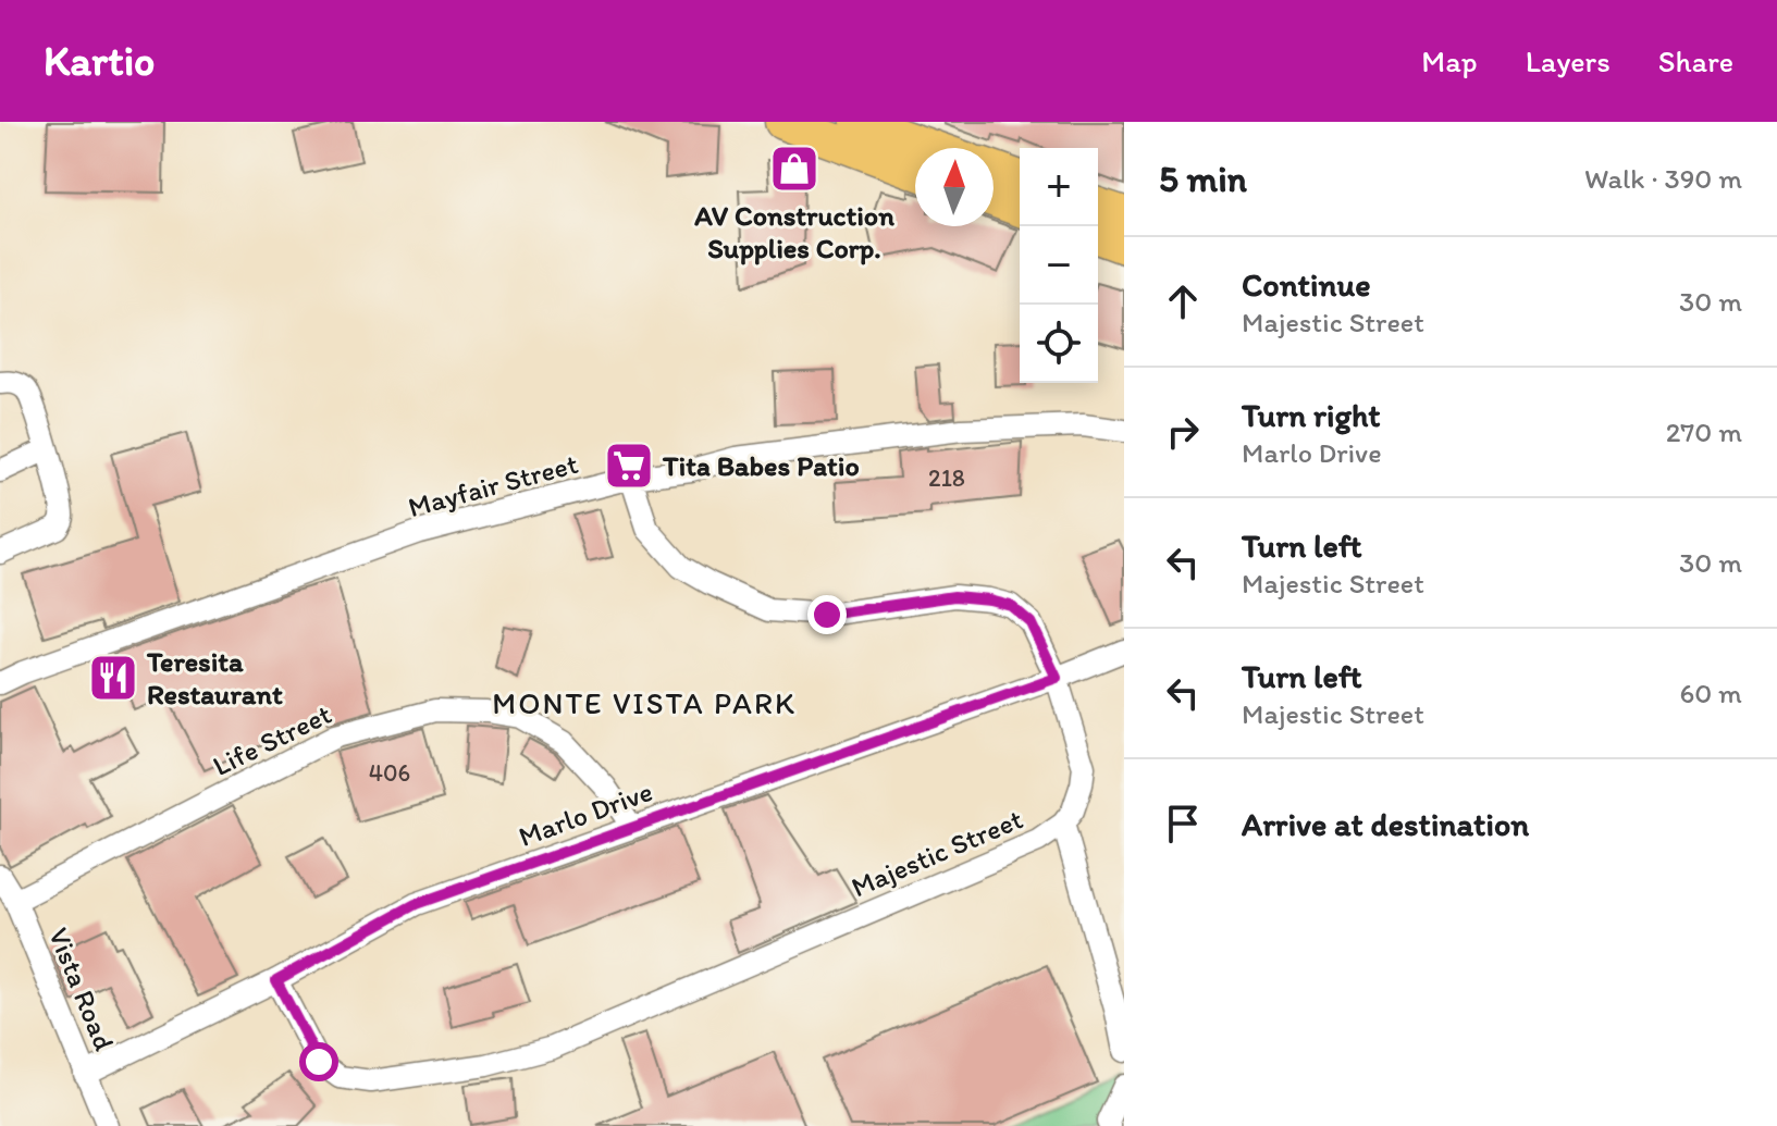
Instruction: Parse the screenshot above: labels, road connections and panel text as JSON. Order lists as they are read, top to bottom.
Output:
{
  "streets": {
    "street": [
      "Mayfair Street",
      "Life Street",
      "Marlo Drive",
      "Majestic Street",
      "Vista Road"
    ]
  },
  "crossings": [
    ["Mayfair Street", "Majestic Street"],
    ["Life Street", "Marlo Drive"],
    ["Life Street", "Vista Road"],
    ["Marlo Drive", "Majestic Street"],
    ["Marlo Drive", "Vista Road"]
  ],
  "districts": ["MONTE VISTA PARK"],
  "places": {
    "shop": ["AV Construction Supplies Corp."],
    "supermarket": ["Tita Babes Patio"],
    "restaurant": ["Teresita Restaurant"]
  },
  "house_numbers": ["218", "406"],
  "north": "top",
  "page": {
    "header": "Kartio",
    "nav": ["Map", "Layers", "Share"],
    "heading": ["5 min", "Walk · 390 m"],
    "map_buttons": ["+", "−"],
    "list": [
      ["Continue", "Majestic Street", "30 m"],
      ["Turn right", "Marlo Drive", "270 m"],
      ["Turn left", "Majestic Street", "30 m"],
      ["Turn left", "Majestic Street", "60 m"],
      "Arrive at destination"
    ]
  }
}
